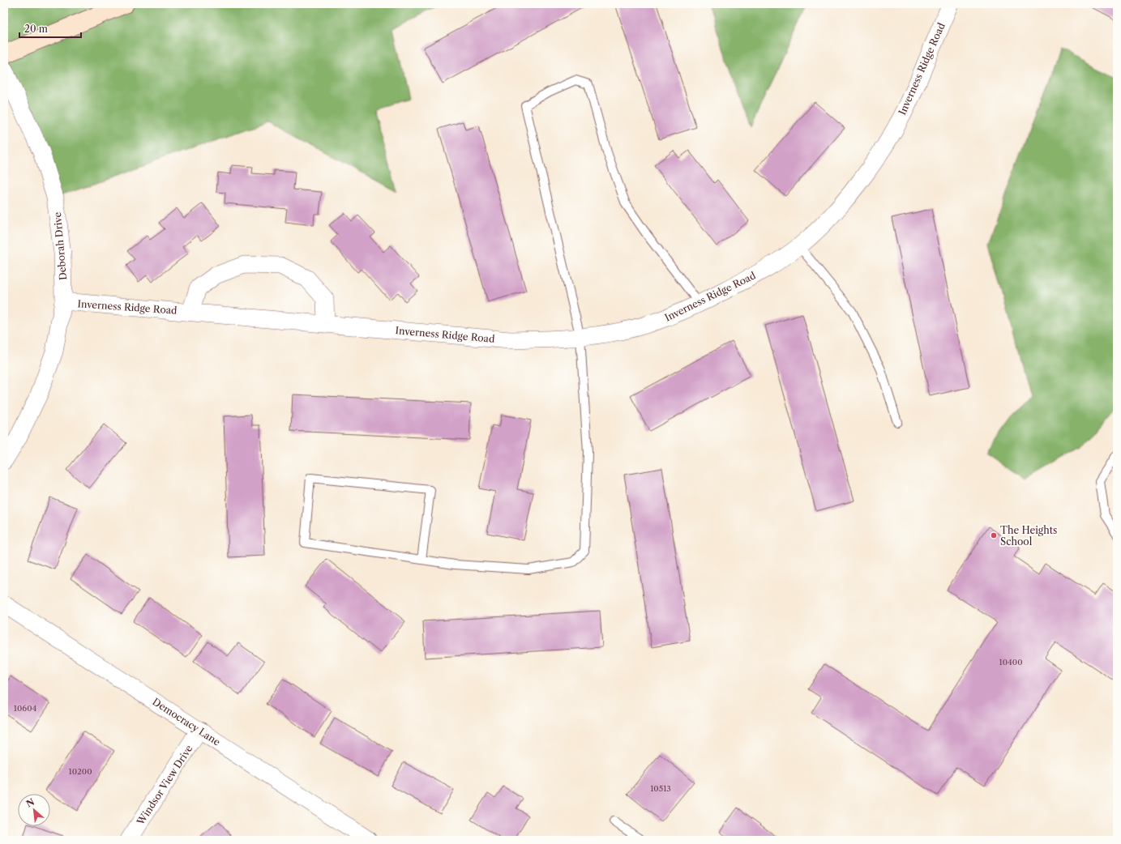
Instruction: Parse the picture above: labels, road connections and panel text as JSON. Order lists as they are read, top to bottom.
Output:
{
  "streets": {
    "street": [
      "Inverness Ridge Road",
      "Deborah Drive",
      "Democracy Lane",
      "Windsor View Drive"
    ]
  },
  "crossings": [
    ["Inverness Ridge Road", "Deborah Drive"],
    ["Democracy Lane", "Windsor View Drive"]
  ],
  "places": ["The Heights School"],
  "house_numbers": [
    "10400",
    "10604",
    "10200",
    "10513"
  ],
  "scale_bar": "20 m",
  "north": "top left"
}
